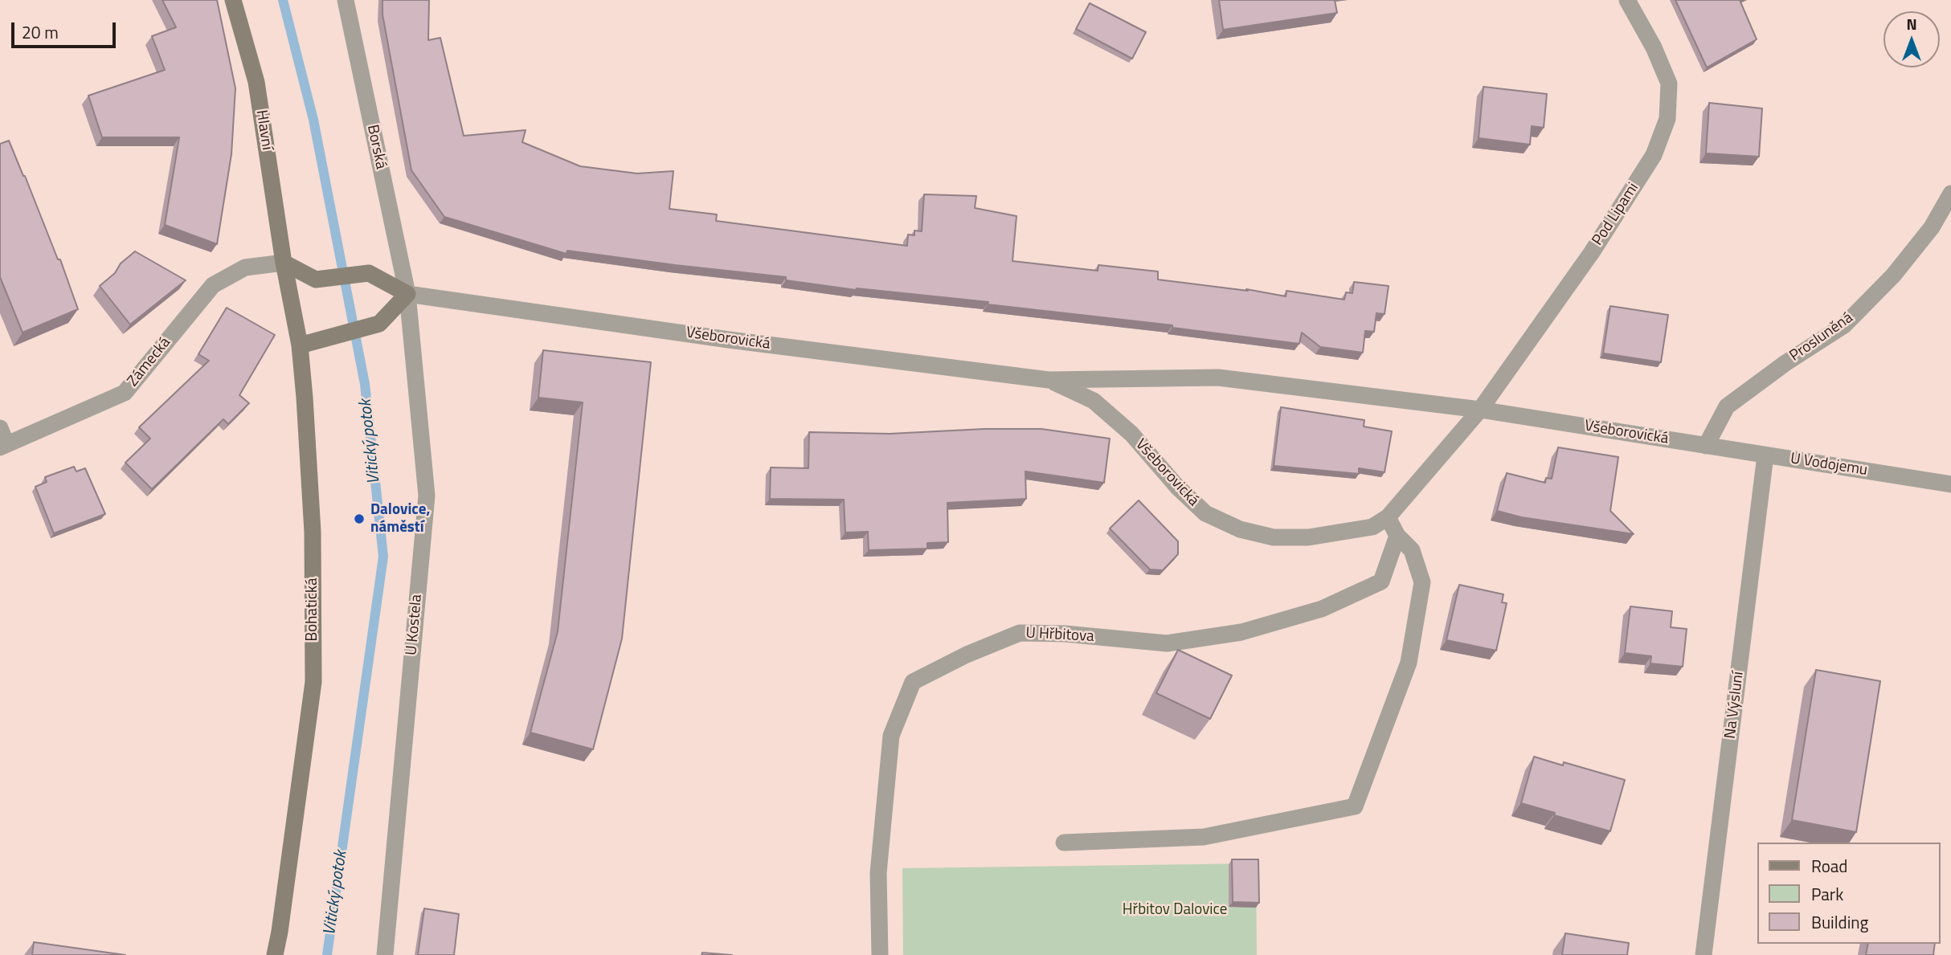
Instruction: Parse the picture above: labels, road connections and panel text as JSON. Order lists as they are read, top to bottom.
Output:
{
  "streets": {
    "street": [
      "Hlavní",
      "Borská",
      "Pod Lipami",
      "Prosluněná",
      "Všeborovická",
      "Zámecká",
      "U Vodojemu",
      "Bohatická",
      "U Kostela",
      "U Hřbitova",
      "Na Výsluní"
    ]
  },
  "crossings": [
    ["Hlavní", "Zámecká"],
    ["Hlavní", "Bohatická"],
    ["Borská", "Všeborovická"],
    ["Borská", "U Kostela"],
    ["Pod Lipami", "Všeborovická"],
    ["Prosluněná", "Všeborovická"],
    ["Prosluněná", "U Vodojemu"],
    ["Všeborovická", "U Vodojemu"],
    ["Všeborovická", "U Kostela"],
    ["Zámecká", "Bohatická"],
    ["U Vodojemu", "Na Výsluní"]
  ],
  "water": ["Vitický potok"],
  "parks": ["Hřbitov Dalovice"],
  "places": ["Dalovice, náměstí"],
  "legend": ["Road", "Park", "Building"],
  "scale_bar": "20 m",
  "north": "top"
}
